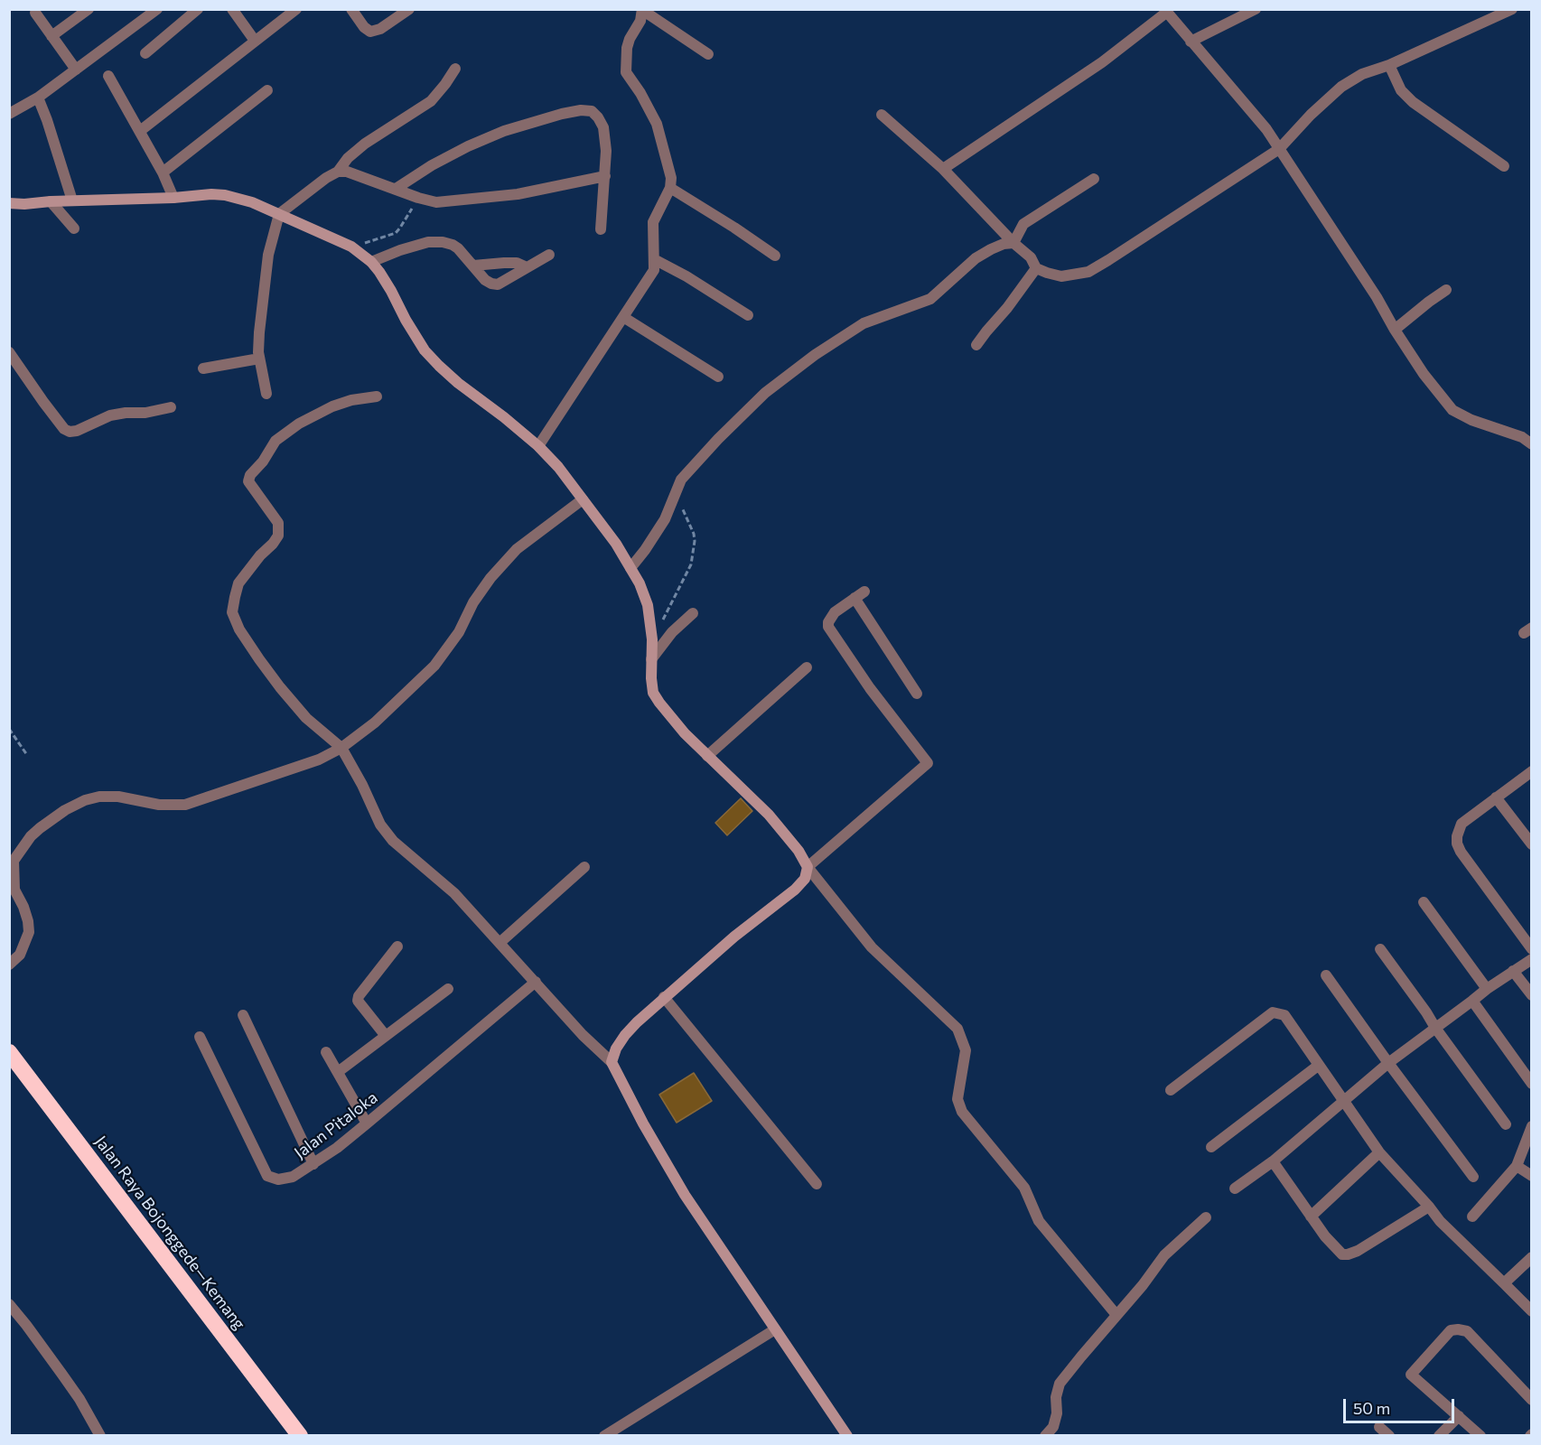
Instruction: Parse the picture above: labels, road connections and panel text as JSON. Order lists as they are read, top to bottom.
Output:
{
  "streets": {
    "highway": ["Jalan Raya Bojonggede—Kemang"],
    "street": ["Jalan Pitaloka"]
  },
  "scale_bar": "50 m"
}
